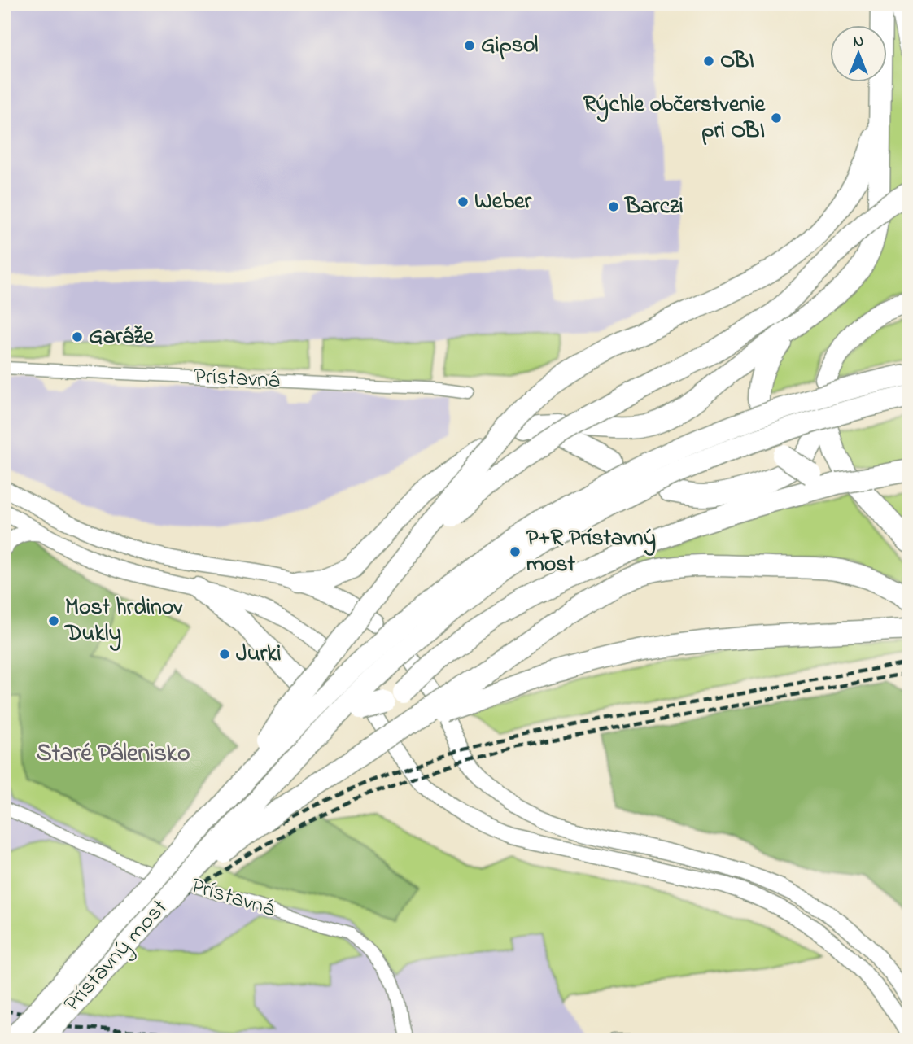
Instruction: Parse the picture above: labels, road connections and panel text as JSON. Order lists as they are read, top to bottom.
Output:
{
  "streets": {
    "highway": ["Prístavný most"],
    "street": ["Prístavná"]
  },
  "districts": ["Staré Pálenisko"],
  "places": [
    "Gipsol",
    "OBI",
    "Rýchle občerstvenie pri OBI",
    "Weber",
    "Barczi",
    "Garáže",
    "P+R Prístavný most",
    "Most hrdinov Dukly",
    "Jurki"
  ],
  "north": "top"
}
